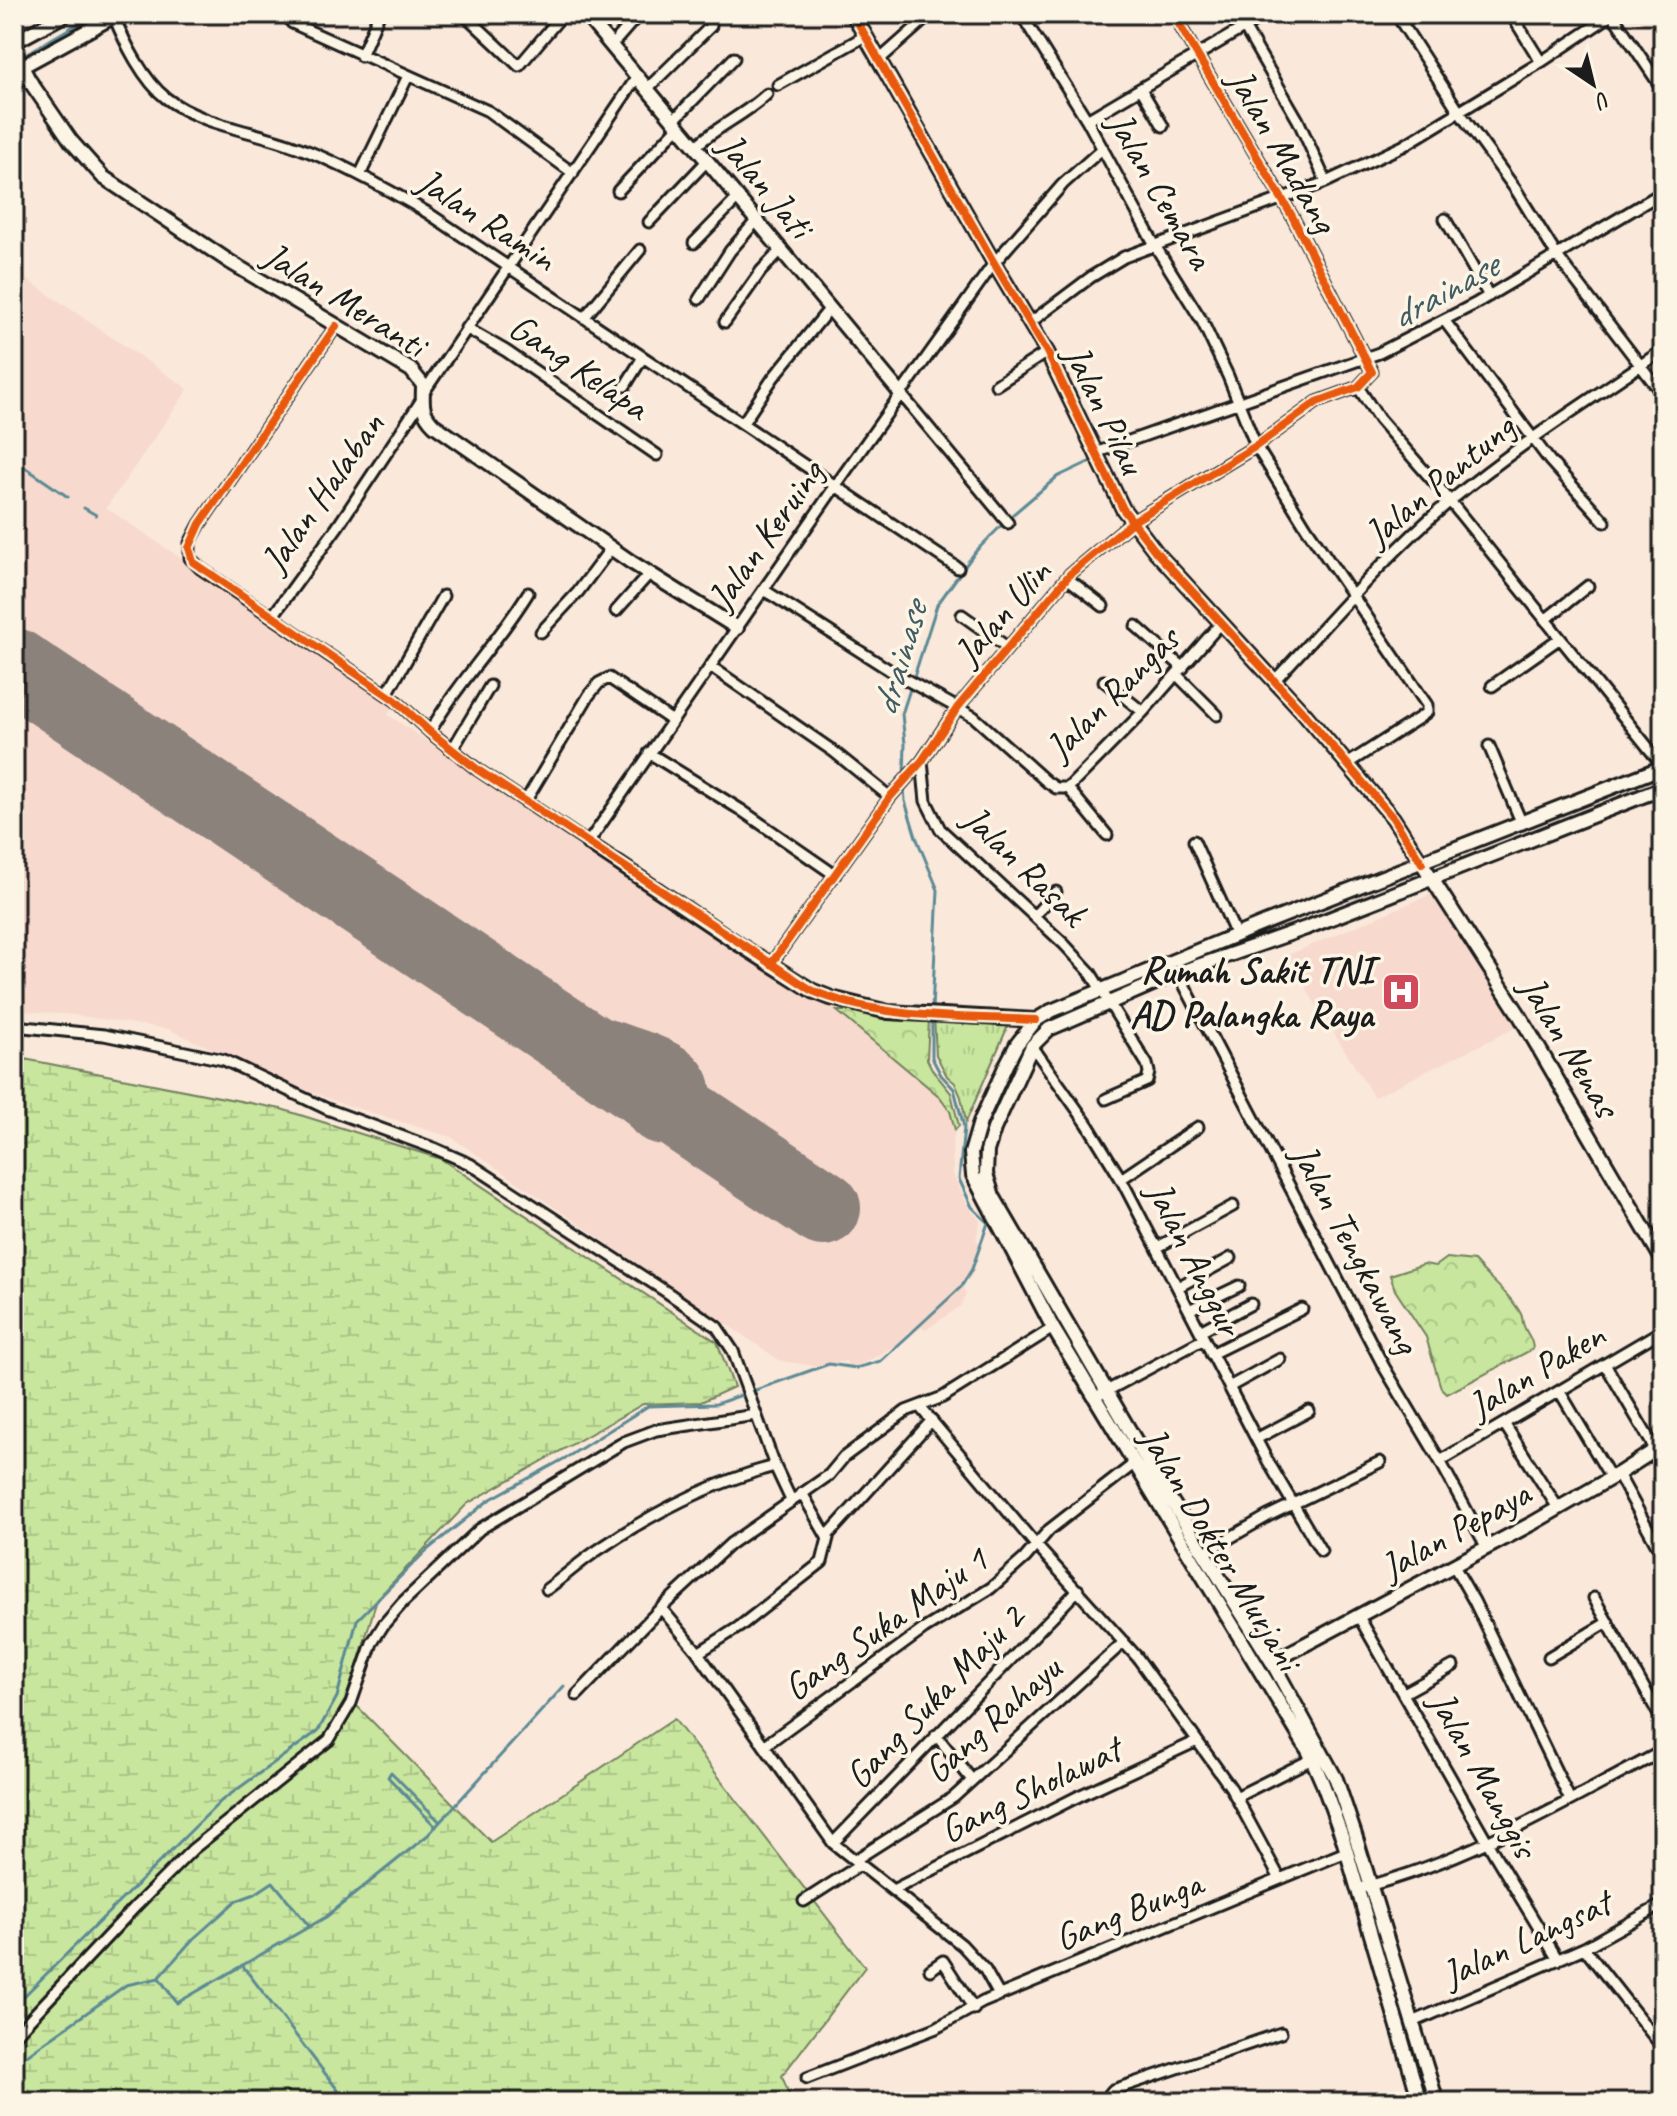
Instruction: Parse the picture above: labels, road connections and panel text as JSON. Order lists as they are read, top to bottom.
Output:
{
  "streets": {
    "street": [
      "Jalan Madang",
      "Jalan Jati",
      "Jalan Cemara",
      "Jalan Ramin",
      "Jalan Meranti",
      "Gang Kelapa",
      "Jalan Pilau",
      "Jalan Pantung",
      "Jalan Halaban",
      "Jalan Keruing",
      "Jalan Ulin",
      "Jalan Rangas",
      "Jalan Rasak",
      "Jalan Nenas",
      "Jalan Tengkawang",
      "Jalan Anggur",
      "Jalan Paken",
      "Jalan Pepaya",
      "Jalan Dokter Murjani",
      "Gang Suka Maju 1",
      "Gang Suka Maju 2",
      "Gang Rahayu",
      "Jalan Manggis",
      "Gang Sholawat",
      "Gang Bunga",
      "Jalan Langsat"
    ]
  },
  "crossings": [
    ["Jalan Madang", "Jalan Ulin"],
    ["Jalan Jati", "Jalan Halaban"],
    ["Jalan Jati", "Jalan Keruing"],
    ["Jalan Cemara", "Jalan Pilau"],
    ["Jalan Cemara", "Jalan Pantung"],
    ["Jalan Cemara", "Jalan Keruing"],
    ["Jalan Cemara", "Jalan Ulin"],
    ["Jalan Ramin", "Jalan Halaban"],
    ["Jalan Ramin", "Jalan Keruing"],
    ["Jalan Meranti", "Jalan Halaban"],
    ["Jalan Meranti", "Jalan Keruing"],
    ["Gang Kelapa", "Jalan Halaban"],
    ["Jalan Pilau", "Jalan Pantung"],
    ["Jalan Pilau", "Jalan Keruing"],
    ["Jalan Pilau", "Jalan Ulin"],
    ["Jalan Pilau", "Jalan Rangas"],
    ["Jalan Pilau", "Jalan Nenas"],
    ["Jalan Keruing", "Jalan Rangas"],
    ["Jalan Ulin", "Jalan Rangas"],
    ["Jalan Ulin", "Jalan Rasak"],
    ["Jalan Tengkawang", "Jalan Paken"],
    ["Jalan Tengkawang", "Jalan Pepaya"],
    ["Jalan Anggur", "Jalan Dokter Murjani"],
    ["Jalan Pepaya", "Jalan Dokter Murjani"],
    ["Jalan Pepaya", "Jalan Manggis"],
    ["Jalan Dokter Murjani", "Gang Suka Maju 1"],
    ["Jalan Dokter Murjani", "Gang Bunga"],
    ["Jalan Dokter Murjani", "Jalan Langsat"],
    ["Jalan Manggis", "Jalan Langsat"]
  ],
  "water": ["drainase"],
  "places": {
    "hospital": ["Rumah Sakit TNI AD Palangka Raya"]
  },
  "north": "bottom right"
}
